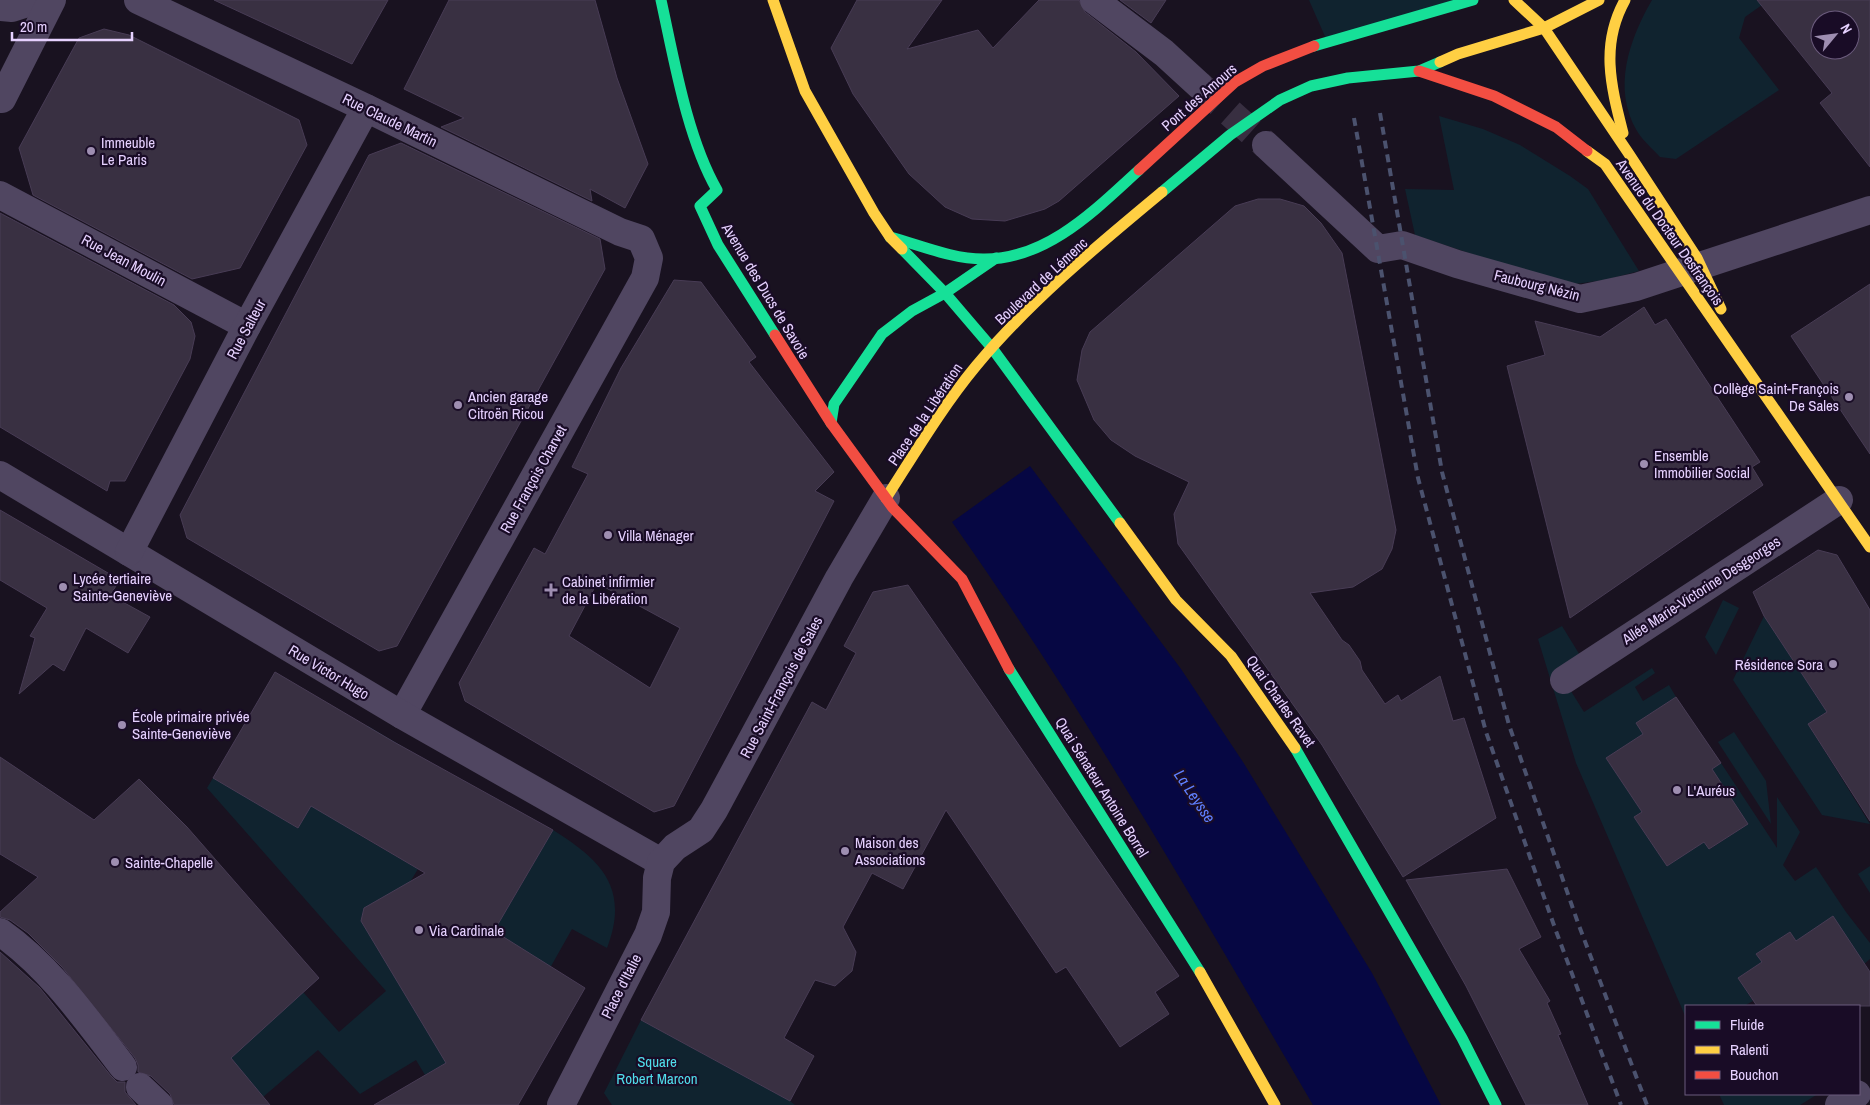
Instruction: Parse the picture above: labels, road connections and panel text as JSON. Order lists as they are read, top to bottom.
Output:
{
  "streets": {
    "main road": [
      "Pont des Amours",
      "Avenue du Docteur Desfrançois",
      "Boulevard de Lémenc",
      "Avenue des Ducs de Savoie",
      "Place de la Libération",
      "Quai Charles Ravet",
      "Quai Sénateur Antoine Borrel"
    ],
    "street": [
      "Rue Claude Martin",
      "Rue Jean Moulin",
      "Faubourg Nézin",
      "Rue Salteur",
      "Rue François Charvet",
      "Allée Marie-Victorine Desgeorges",
      "Rue Victor Hugo",
      "Rue Saint-François de Sales",
      "Place d'Italie"
    ]
  },
  "crossings": [
    ["Pont des Amours", "Boulevard de Lémenc"],
    ["Rue Claude Martin", "Rue Salteur"],
    ["Rue Claude Martin", "Rue François Charvet"],
    ["Avenue du Docteur Desfrançois", "Boulevard de Lémenc"],
    ["Avenue du Docteur Desfrançois", "Allée Marie-Victorine Desgeorges"],
    ["Rue Jean Moulin", "Rue Salteur"],
    ["Boulevard de Lémenc", "Place de la Libération"],
    ["Boulevard de Lémenc", "Quai Charles Ravet"],
    ["Avenue des Ducs de Savoie", "Place de la Libération"],
    ["Avenue des Ducs de Savoie", "Rue Saint-François de Sales"],
    ["Avenue des Ducs de Savoie", "Quai Sénateur Antoine Borrel"],
    ["Rue Salteur", "Rue Victor Hugo"],
    ["Place de la Libération", "Rue Saint-François de Sales"],
    ["Place de la Libération", "Quai Charles Ravet"],
    ["Place de la Libération", "Quai Sénateur Antoine Borrel"],
    ["Rue François Charvet", "Rue Victor Hugo"],
    ["Rue Victor Hugo", "Rue Saint-François de Sales"],
    ["Rue Victor Hugo", "Place d'Italie"],
    ["Rue Saint-François de Sales", "Quai Sénateur Antoine Borrel"],
    ["Rue Saint-François de Sales", "Place d'Italie"]
  ],
  "water": ["La Leysse"],
  "parks": ["Square Robert Marcon"],
  "places": {
    "other": [
      "Immeuble Le Paris",
      "Collège Saint-François De Sales",
      "Ancien garage Citroën Ricou",
      "Ensemble Immobilier Social",
      "Villa Ménager",
      "Lycée tertiaire Sainte-Geneviève",
      "Résidence Sora",
      "École primaire privée Sainte-Geneviève",
      "L'Auréus",
      "Maison des Associations",
      "Sainte-Chapelle",
      "Via Cardinale"
    ],
    "health": ["Cabinet infirmier de la Libération"]
  },
  "legend": ["Fluide", "Ralenti", "Bouchon"],
  "scale_bar": "20 m",
  "north": "top right"
}
